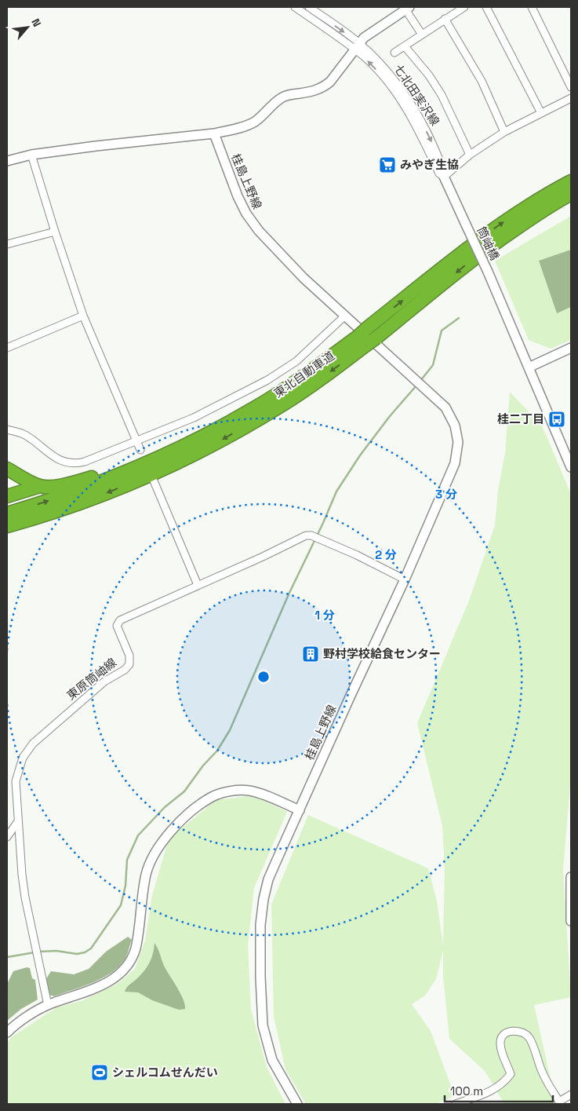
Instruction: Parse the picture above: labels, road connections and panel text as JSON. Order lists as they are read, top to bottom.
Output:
{
  "streets": {
    "highway": ["東北自動車道"],
    "street": [
      "七北田実沢線",
      "桂島上野線",
      "筒岫橋",
      "東原筒岫線"
    ]
  },
  "crossings": [
    ["七北田実沢線", "筒岫橋"],
    ["桂島上野線", "東原筒岫線"]
  ],
  "places": {
    "supermarket": ["みやぎ生協"],
    "bus stop": ["桂二丁目"],
    "building": ["野村学校給食センター"],
    "sports": ["シェルコムせんだい"]
  },
  "scale_bar": "100 m",
  "north": "top right",
  "rings": ["3 分", "2 分", "1 分"]
}
